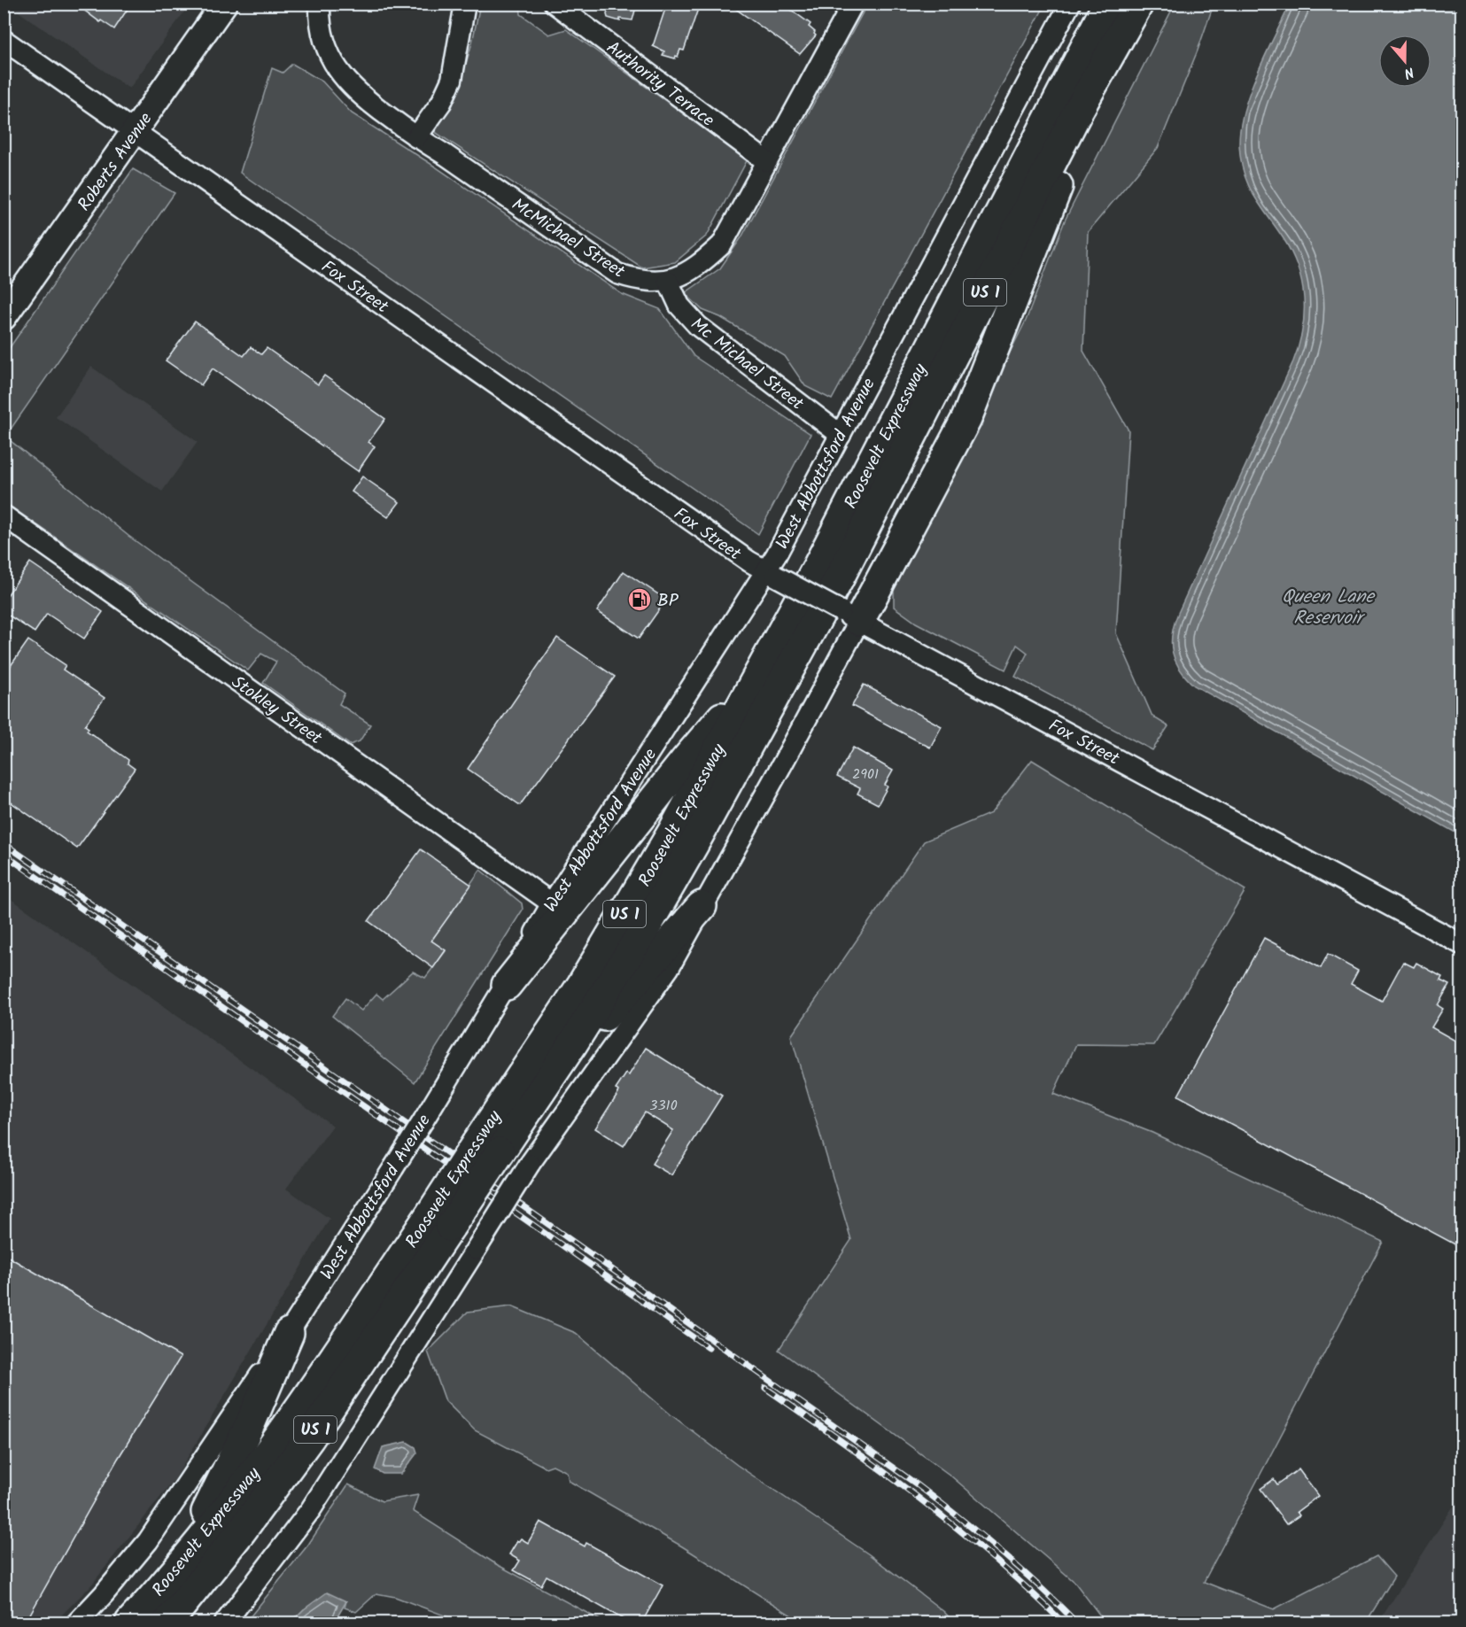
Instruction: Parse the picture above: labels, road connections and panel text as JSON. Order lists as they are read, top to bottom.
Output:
{
  "streets": {
    "highway": ["US 1", "Roosevelt Expressway"],
    "main road": ["Roberts Avenue"],
    "street": [
      "Authority Terrace",
      "McMichael Street",
      "Fox Street",
      "Mc Michael Street",
      "West Abbottsford Avenue",
      "Stokley Street"
    ]
  },
  "crossings": [
    ["Authority Terrace", "McMichael Street"],
    ["Roberts Avenue", "Fox Street"],
    ["McMichael Street", "Mc Michael Street"],
    ["Fox Street", "West Abbottsford Avenue"],
    ["Mc Michael Street", "West Abbottsford Avenue"],
    ["West Abbottsford Avenue", "Stokley Street"]
  ],
  "water": ["Queen Lane Reservoir"],
  "places": {
    "fuel station": ["BP"]
  },
  "house_numbers": ["2901", "3310"],
  "north": "bottom"
}
